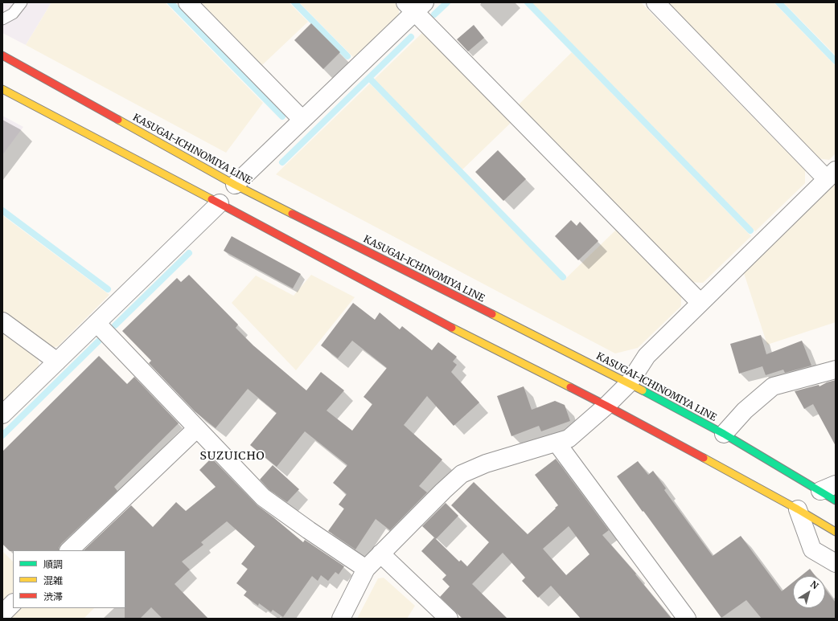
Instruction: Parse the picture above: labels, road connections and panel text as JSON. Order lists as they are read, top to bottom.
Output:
{
  "streets": {
    "main road": ["KASUGAI-ICHINOMIYA LINE"]
  },
  "districts": ["SUZUICHO"],
  "legend": ["順調", "混雑", "渋滞"],
  "north": "top right"
}
